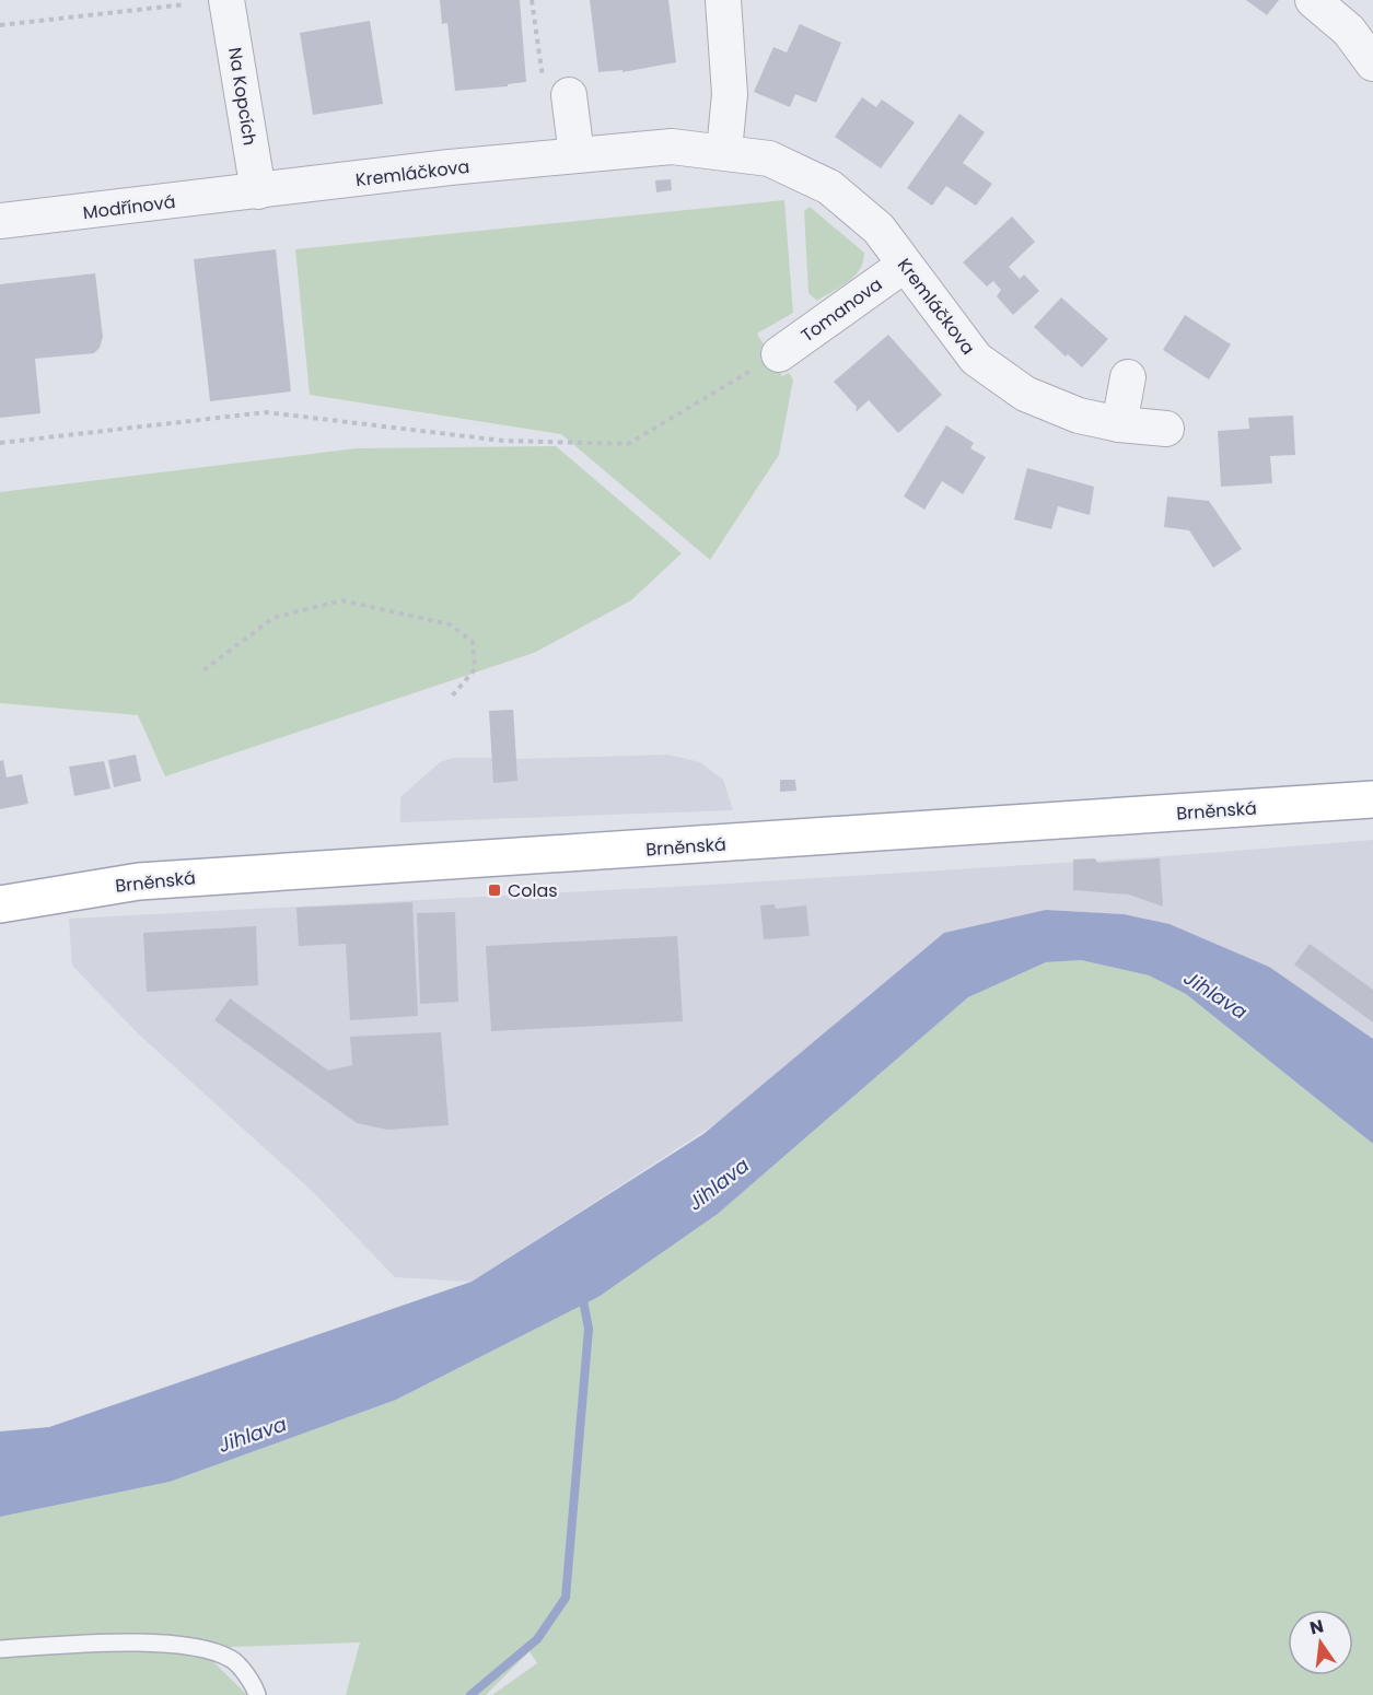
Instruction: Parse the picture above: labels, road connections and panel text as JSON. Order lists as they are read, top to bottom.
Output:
{
  "streets": {
    "main road": ["Brněnská"],
    "street": [
      "Na Kopcích",
      "Kremláčkova",
      "Modřínová",
      "Tomanova"
    ]
  },
  "crossings": [
    ["Na Kopcích", "Kremláčkova"],
    ["Na Kopcích", "Modřínová"],
    ["Kremláčkova", "Modřínová"],
    ["Kremláčkova", "Tomanova"]
  ],
  "water": ["Jihlava"],
  "places": {
    "transit": ["Colas"]
  },
  "north": "top"
}
